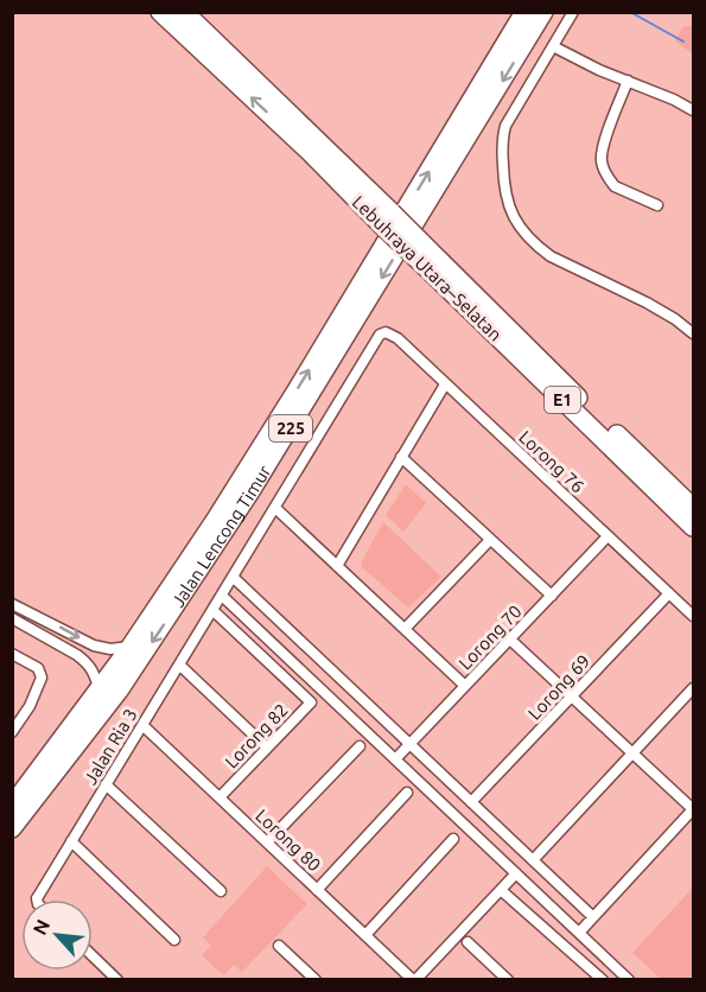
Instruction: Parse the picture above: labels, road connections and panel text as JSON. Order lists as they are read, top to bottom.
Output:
{
  "streets": {
    "highway": [
      "Lebuhraya Utara–Selatan",
      "E1",
      "225",
      "Jalan Lencong Timur"
    ],
    "street": [
      "Lorong 76",
      "Lorong 70",
      "Lorong 69",
      "Lorong 82",
      "Jalan Ria 3",
      "Lorong 80"
    ]
  },
  "crossings": [
    ["Lorong 76", "Lorong 70"],
    ["Lorong 76", "Lorong 69"],
    ["Lorong 76", "Jalan Ria 3"],
    ["Lorong 82", "Jalan Ria 3"],
    ["Lorong 82", "Lorong 80"],
    ["Jalan Ria 3", "Lorong 80"]
  ],
  "north": "top left"
}
